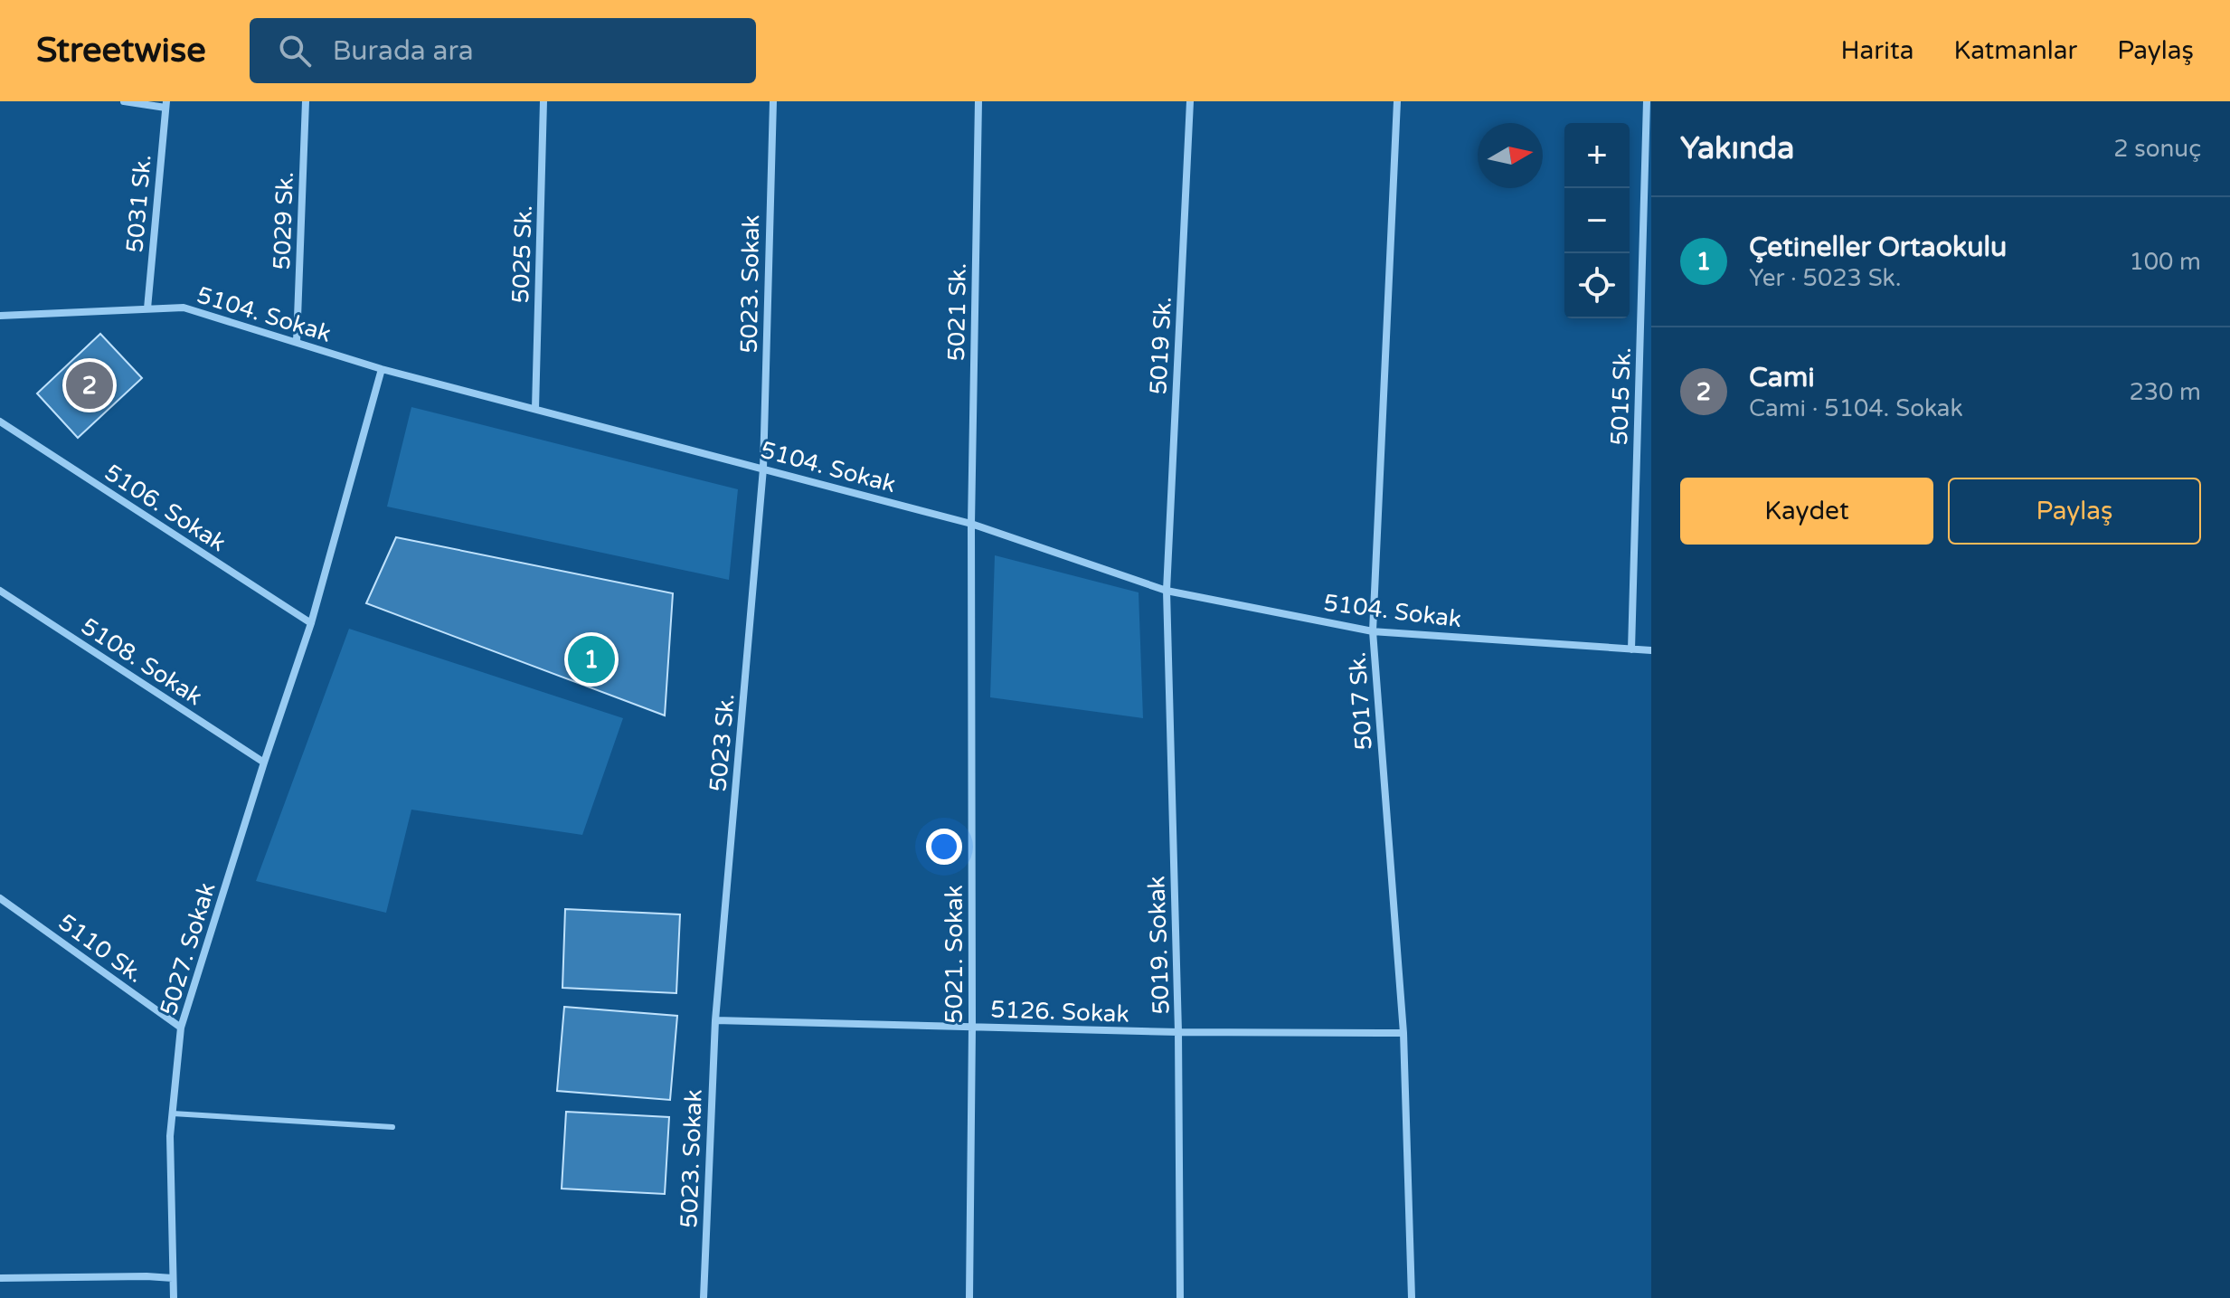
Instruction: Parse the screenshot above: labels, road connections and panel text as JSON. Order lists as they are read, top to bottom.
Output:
{
  "streets": {
    "street": [
      "5031 Sk.",
      "5029 Sk.",
      "5025 Sk.",
      "5023. Sokak",
      "5021 Sk.",
      "5104. Sokak",
      "5019 Sk.",
      "5015 Sk.",
      "5106. Sokak",
      "5108. Sokak",
      "5017 Sk.",
      "5023 Sk.",
      "5019. Sokak",
      "5110 Sk.",
      "5027. Sokak",
      "5021. Sokak",
      "5126. Sokak"
    ]
  },
  "crossings": [
    ["5031 Sk.", "5104. Sokak"],
    ["5029 Sk.", "5104. Sokak"],
    ["5025 Sk.", "5104. Sokak"],
    ["5023. Sokak", "5104. Sokak"],
    ["5023. Sokak", "5023 Sk."],
    ["5023. Sokak", "5126. Sokak"],
    ["5021 Sk.", "5104. Sokak"],
    ["5021 Sk.", "5021. Sokak"],
    ["5104. Sokak", "5019 Sk."],
    ["5104. Sokak", "5015 Sk."],
    ["5104. Sokak", "5017 Sk."],
    ["5104. Sokak", "5023 Sk."],
    ["5104. Sokak", "5019. Sokak"],
    ["5104. Sokak", "5027. Sokak"],
    ["5104. Sokak", "5021. Sokak"],
    ["5019 Sk.", "5019. Sokak"],
    ["5106. Sokak", "5027. Sokak"],
    ["5108. Sokak", "5027. Sokak"],
    ["5017 Sk.", "5126. Sokak"],
    ["5023 Sk.", "5126. Sokak"],
    ["5019. Sokak", "5126. Sokak"],
    ["5110 Sk.", "5027. Sokak"],
    ["5021. Sokak", "5126. Sokak"]
  ],
  "north": "right",
  "page": {
    "header": "Streetwise",
    "search": "Burada ara",
    "nav": ["Harita", "Katmanlar", "Paylaş"],
    "heading": ["Yakında", "2 sonuç"],
    "map_buttons": ["+", "−"],
    "list": [
      {
        "mark": "1",
        "name": "Çetineller Ortaokulu",
        "note": "Yer · 5023 Sk.",
        "value": "100 m"
      },
      {
        "mark": "2",
        "name": "Cami",
        "note": "Cami · 5104. Sokak",
        "value": "230 m"
      }
    ],
    "pins": ["2", "1"],
    "buttons": ["Kaydet", "Paylaş"]
  }
}
